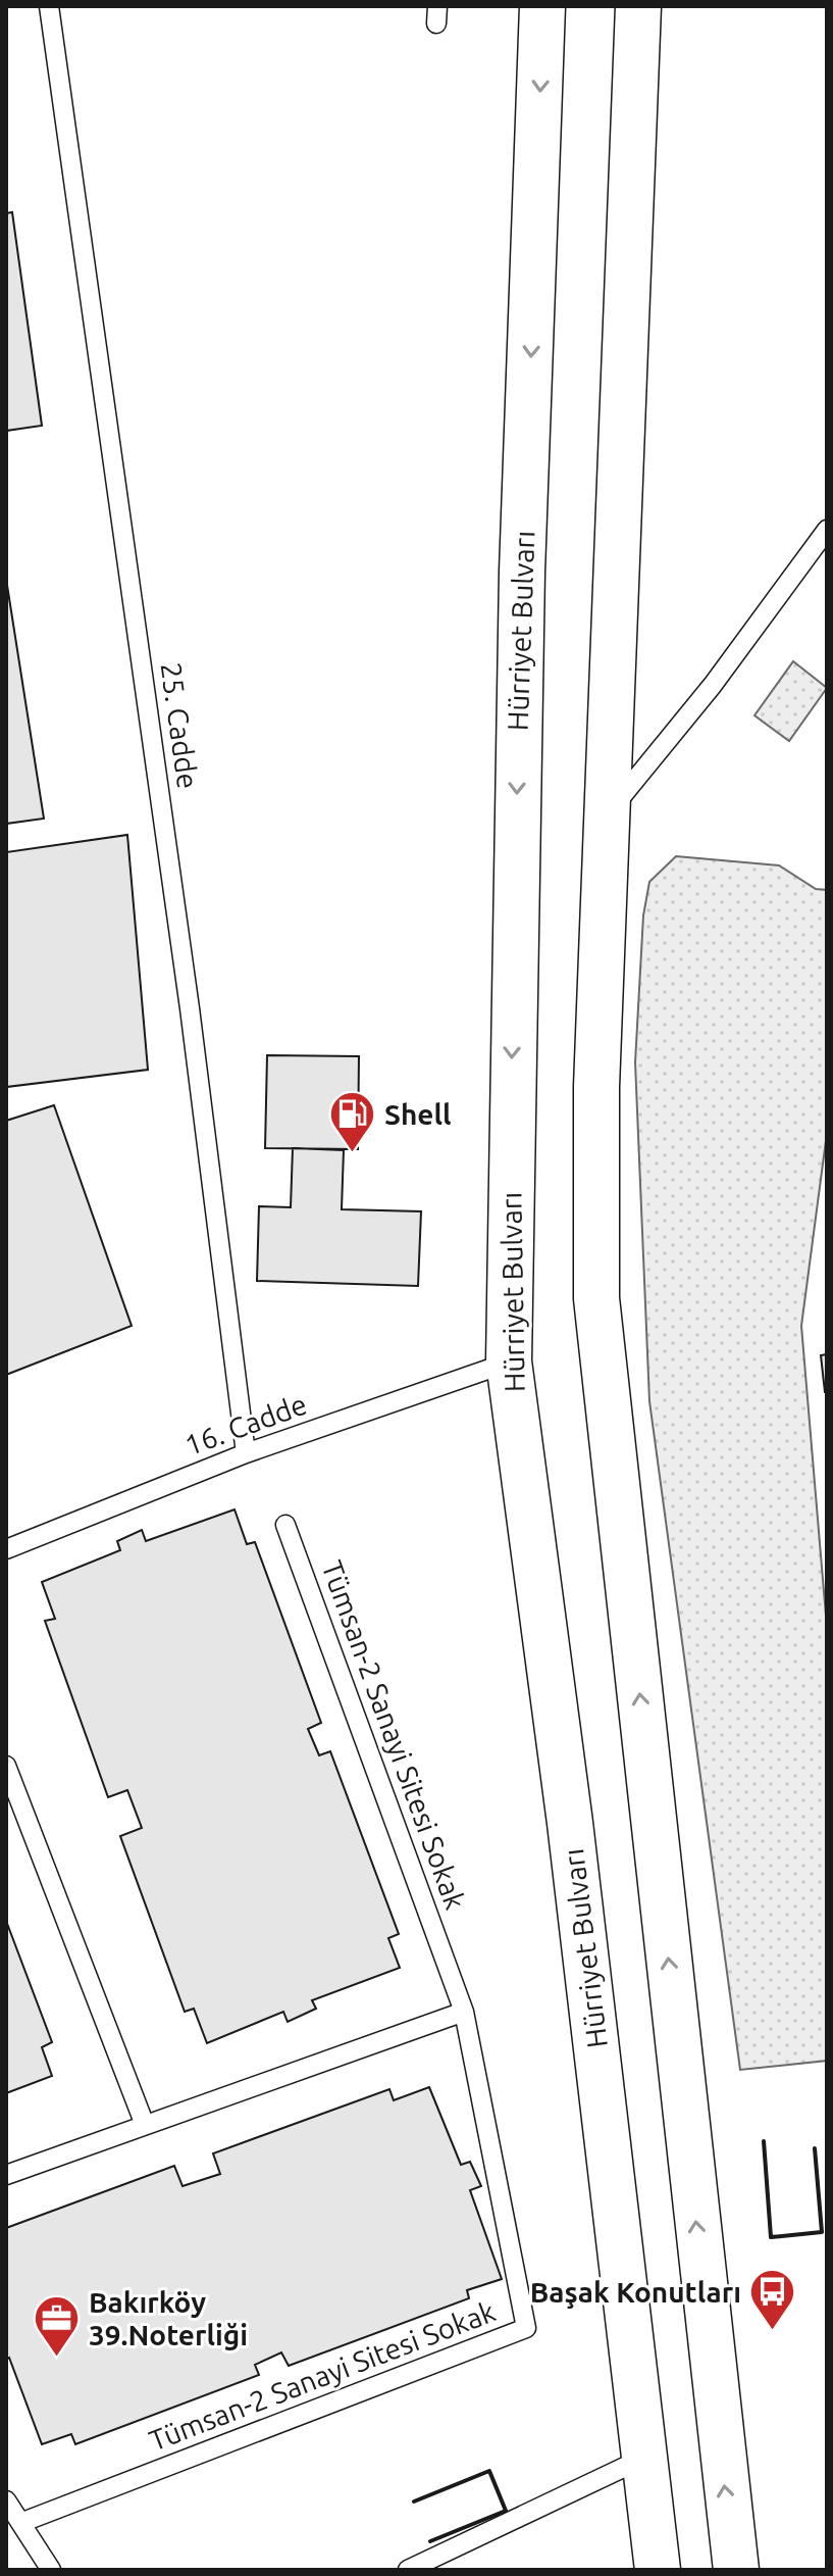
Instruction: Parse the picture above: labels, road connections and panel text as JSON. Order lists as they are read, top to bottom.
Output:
{
  "streets": {
    "main road": ["Hürriyet Bulvarı"],
    "lane": ["25. Cadde", "16. Cadde", "Tümsan-2 Sanayi Sitesi Sokak"]
  },
  "crossings": [
    ["Hürriyet Bulvarı", "16. Cadde"],
    ["25. Cadde", "16. Cadde"]
  ],
  "places": {
    "fuel station": ["Shell"],
    "bus stop": ["Başak Konutları"],
    "office": ["Bakırköy 39.Noterliği"]
  }
}
